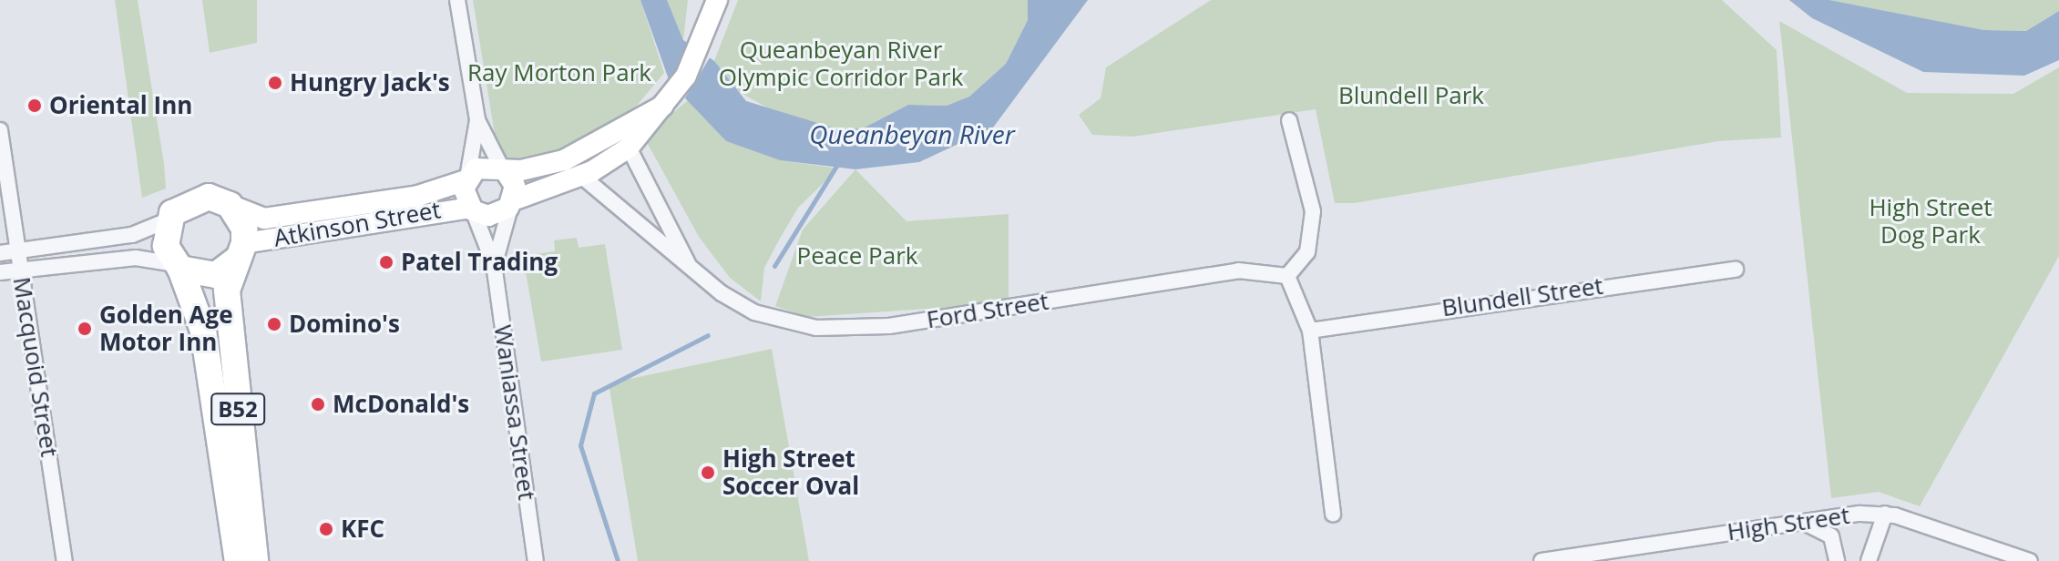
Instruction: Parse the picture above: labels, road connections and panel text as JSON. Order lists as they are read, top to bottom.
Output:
{
  "streets": {
    "highway": ["B52"],
    "street": [
      "Atkinson Street",
      "Blundell Street",
      "Ford Street",
      "Macquoid Street",
      "Waniassa Street",
      "High Street"
    ]
  },
  "crossings": [
    ["Atkinson Street", "B52"],
    ["Atkinson Street", "Waniassa Street"]
  ],
  "water": ["Queanbeyan River"],
  "parks": [
    "Queanbeyan River Olympic Corridor Park",
    "Ray Morton Park",
    "Blundell Park",
    "High Street Dog Park",
    "Peace Park"
  ],
  "places": [
    "Hungry Jack's",
    "Oriental Inn",
    "Patel Trading",
    "Domino's",
    "Golden Age Motor Inn",
    "McDonald's",
    "High Street Soccer Oval",
    "KFC"
  ]
}
